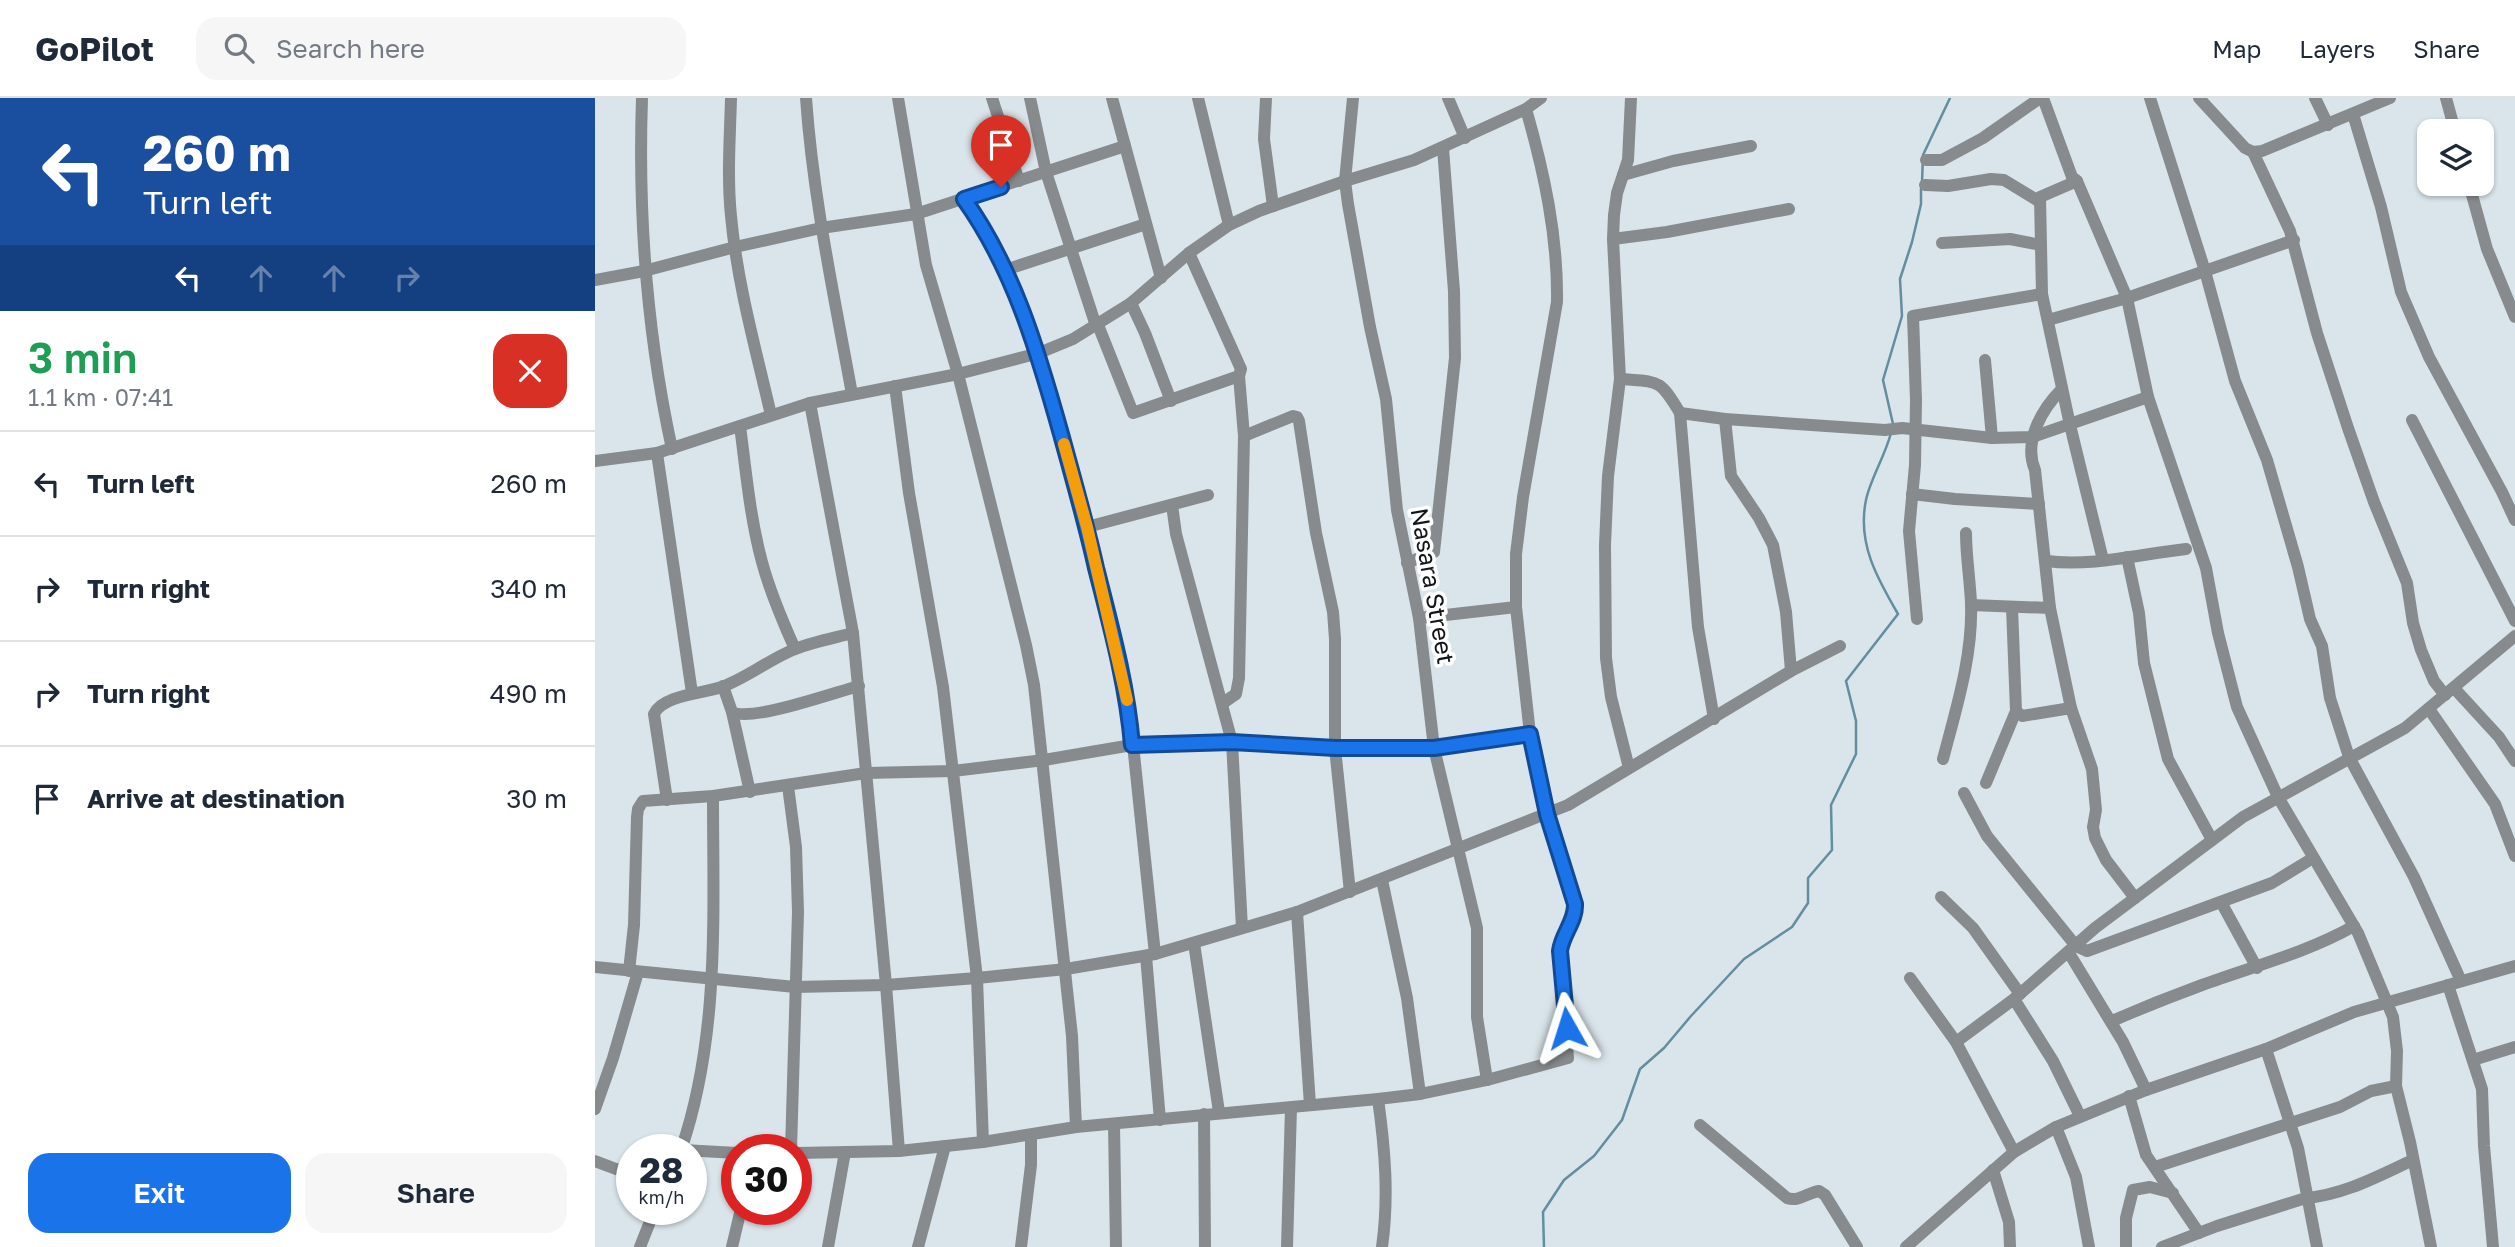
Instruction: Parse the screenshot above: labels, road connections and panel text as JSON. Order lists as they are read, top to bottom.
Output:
{
  "streets": {
    "street": ["Nasara Street"]
  },
  "page": {
    "header": "GoPilot",
    "search": "Search here",
    "nav": ["Map", "Layers", "Share"],
    "turn": ["260 m", "Turn left"],
    "heading": ["3 min", "1.1 km · 07:41"],
    "list": [
      {
        "name": "Turn left",
        "value": "260 m"
      },
      {
        "name": "Turn right",
        "value": "340 m"
      },
      {
        "name": "Turn right",
        "value": "490 m"
      },
      {
        "name": "Arrive at destination",
        "value": "30 m"
      }
    ],
    "speed": "28 km/h",
    "limit": "30",
    "buttons": ["Exit", "Share"]
  }
}
